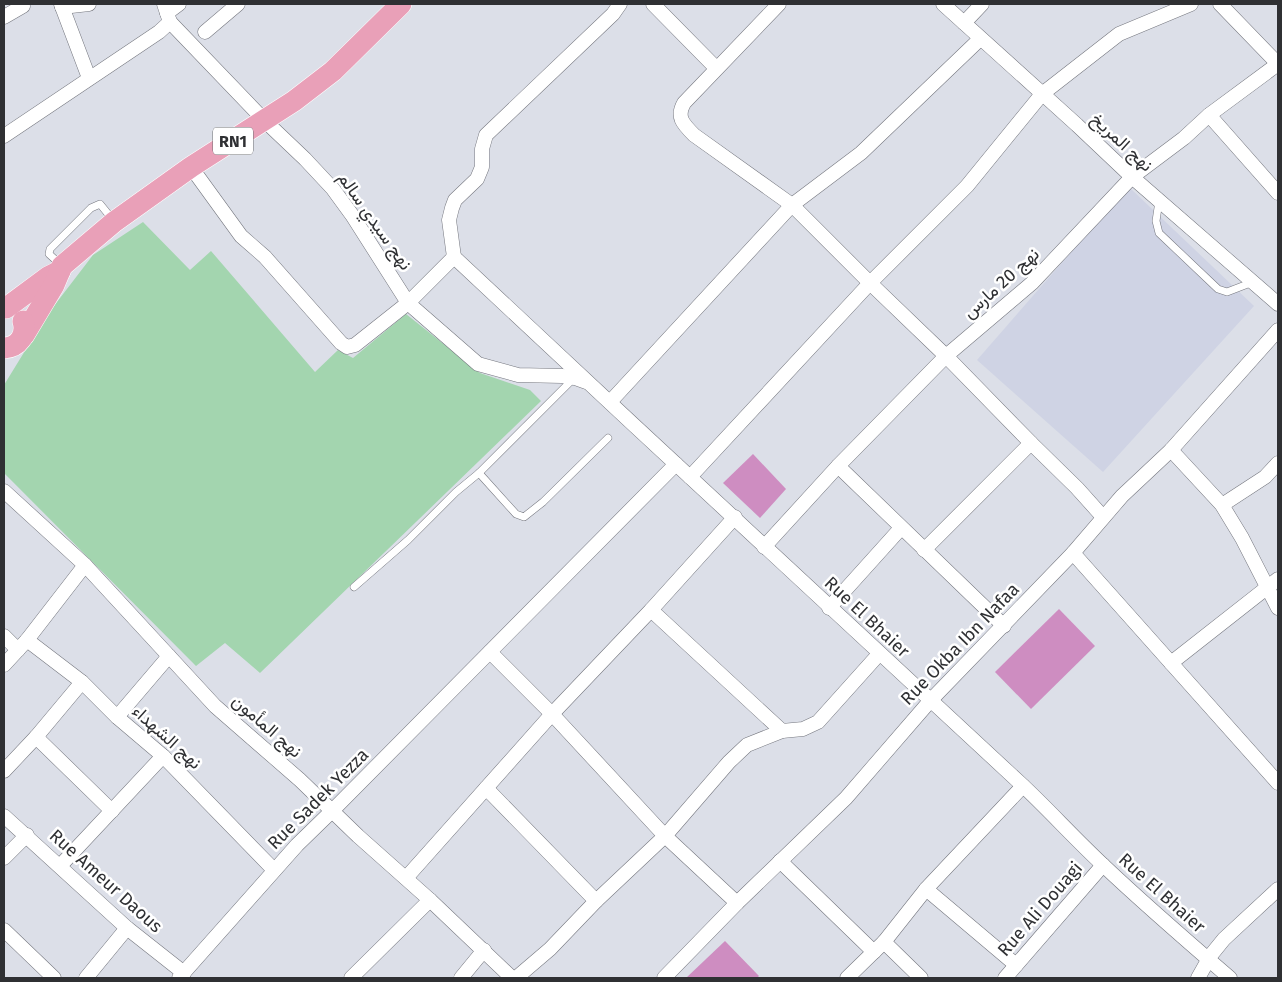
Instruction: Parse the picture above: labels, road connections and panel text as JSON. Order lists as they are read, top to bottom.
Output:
{
  "streets": {
    "main road": ["RN1"],
    "street": [
      "نهج المريخ",
      "نهج سيدي سالم",
      "نهج 20 مارس",
      "Rue El Bhaier",
      "Rue Okba Ibn Nafaa",
      "نهج المأمون",
      "نهج الشهداء",
      "Rue Sadek Yezza",
      "Rue Ameur Daous",
      "Rue Ali Douagi"
    ]
  },
  "crossings": [
    ["RN1", "نهج سيدي سالم"],
    ["نهج المريخ", "نهج 20 مارس"],
    ["نهج سيدي سالم", "Rue El Bhaier"],
    ["نهج 20 مارس", "Rue El Bhaier"],
    ["Rue El Bhaier", "Rue Okba Ibn Nafaa"],
    ["Rue El Bhaier", "Rue Sadek Yezza"],
    ["Rue El Bhaier", "Rue Ali Douagi"],
    ["نهج المأمون", "Rue Sadek Yezza"],
    ["نهج الشهداء", "Rue Sadek Yezza"],
    ["Rue Sadek Yezza", "Rue Ameur Daous"]
  ]
}
